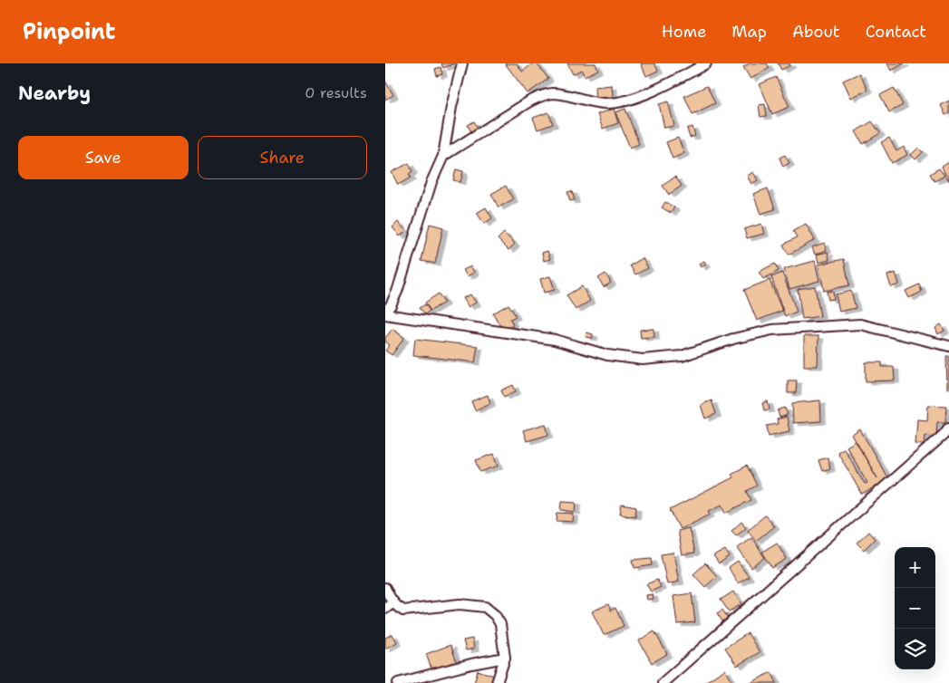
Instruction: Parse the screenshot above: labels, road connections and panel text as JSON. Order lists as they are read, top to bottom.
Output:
{
  "page": {
    "header": "Pinpoint",
    "nav": [
      "Home",
      "Map",
      "About",
      "Contact"
    ],
    "heading": ["Nearby", "0 results"],
    "buttons": ["Save", "Share"],
    "map_buttons": ["+", "−"]
  }
}
